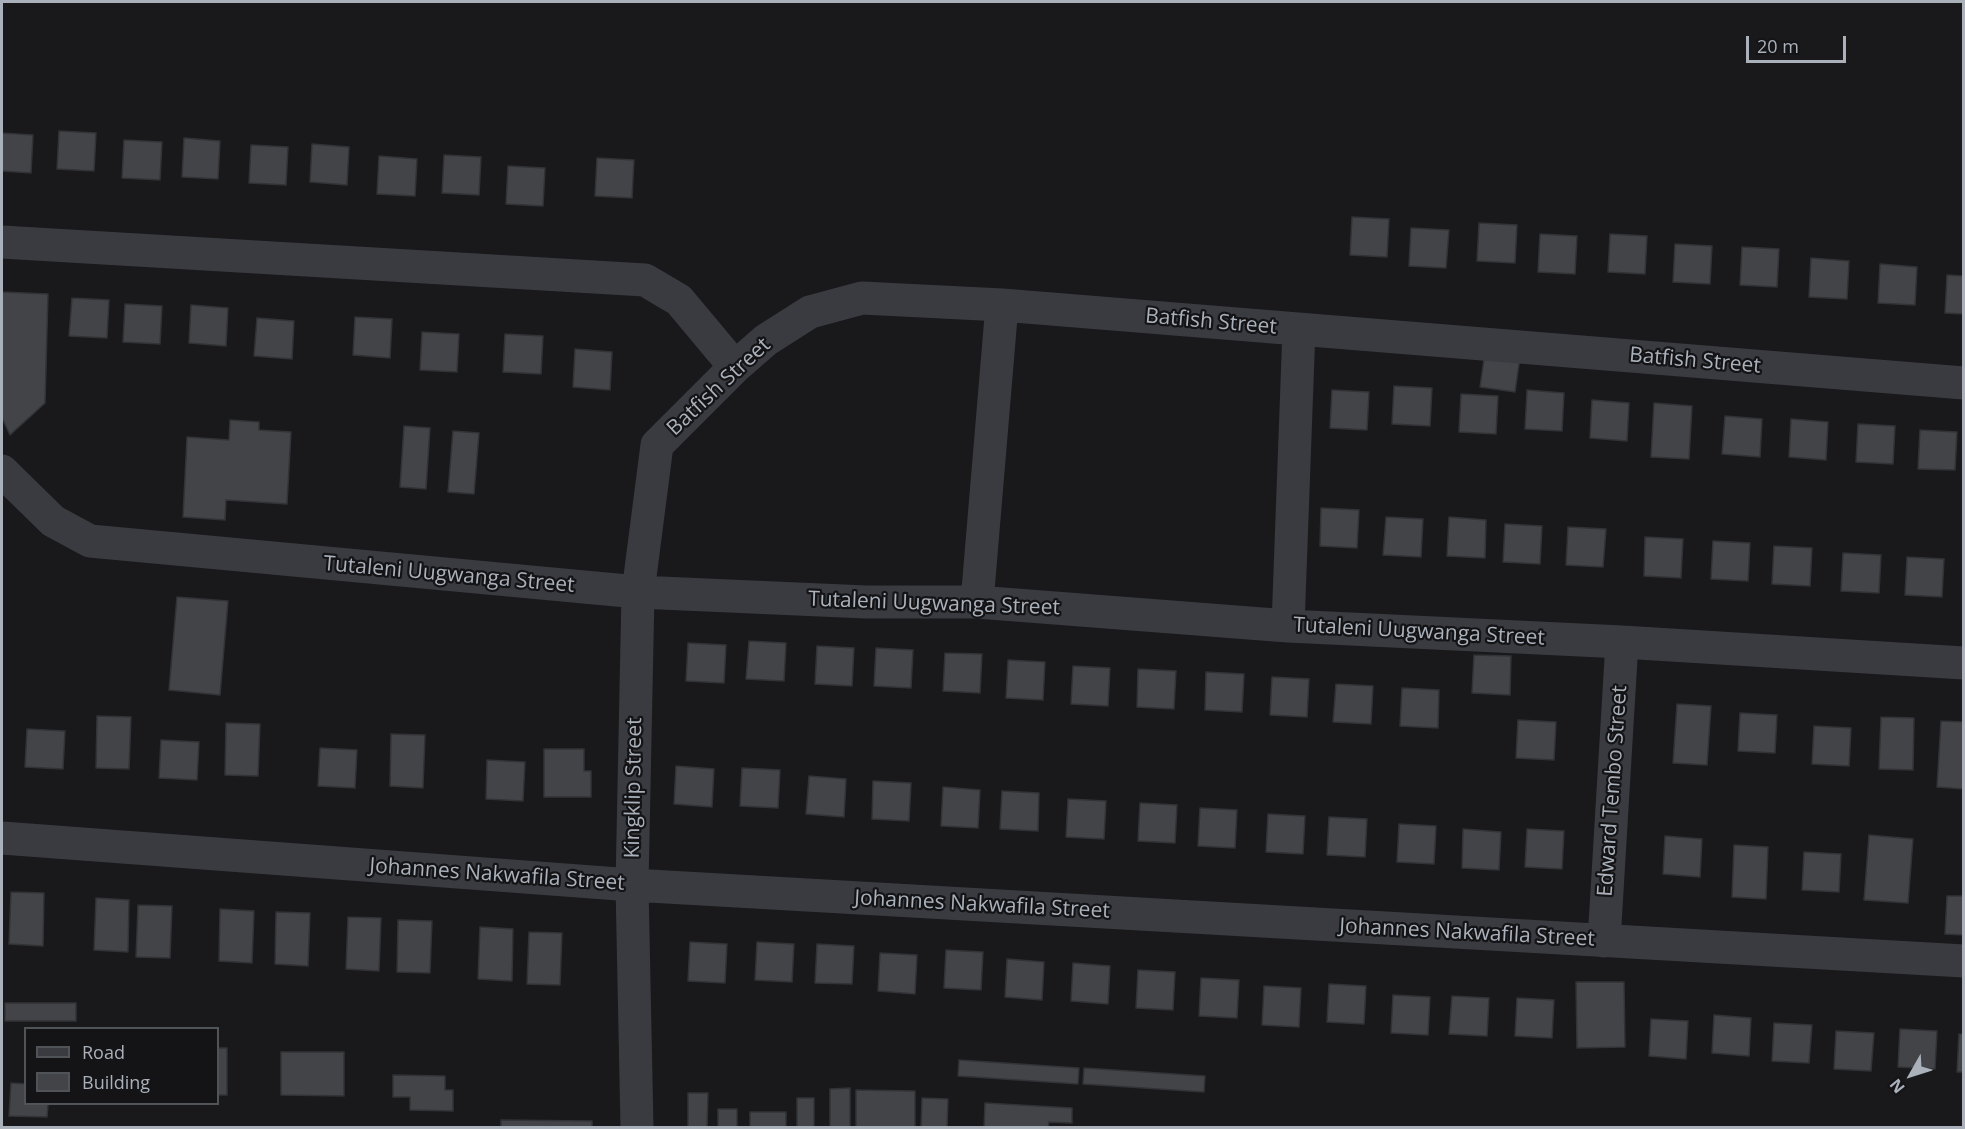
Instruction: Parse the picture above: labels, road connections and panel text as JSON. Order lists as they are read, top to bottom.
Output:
{
  "streets": {
    "street": [
      "Batfish Street",
      "Tutaleni Uugwanga Street",
      "Kingklip Street",
      "Edward Tembo Street",
      "Johannes Nakwafila Street"
    ]
  },
  "crossings": [
    ["Batfish Street", "Tutaleni Uugwanga Street"],
    ["Batfish Street", "Kingklip Street"],
    ["Tutaleni Uugwanga Street", "Kingklip Street"],
    ["Tutaleni Uugwanga Street", "Edward Tembo Street"],
    ["Kingklip Street", "Johannes Nakwafila Street"],
    ["Edward Tembo Street", "Johannes Nakwafila Street"]
  ],
  "legend": ["Road", "Building"],
  "scale_bar": "20 m",
  "north": "bottom left"
}
